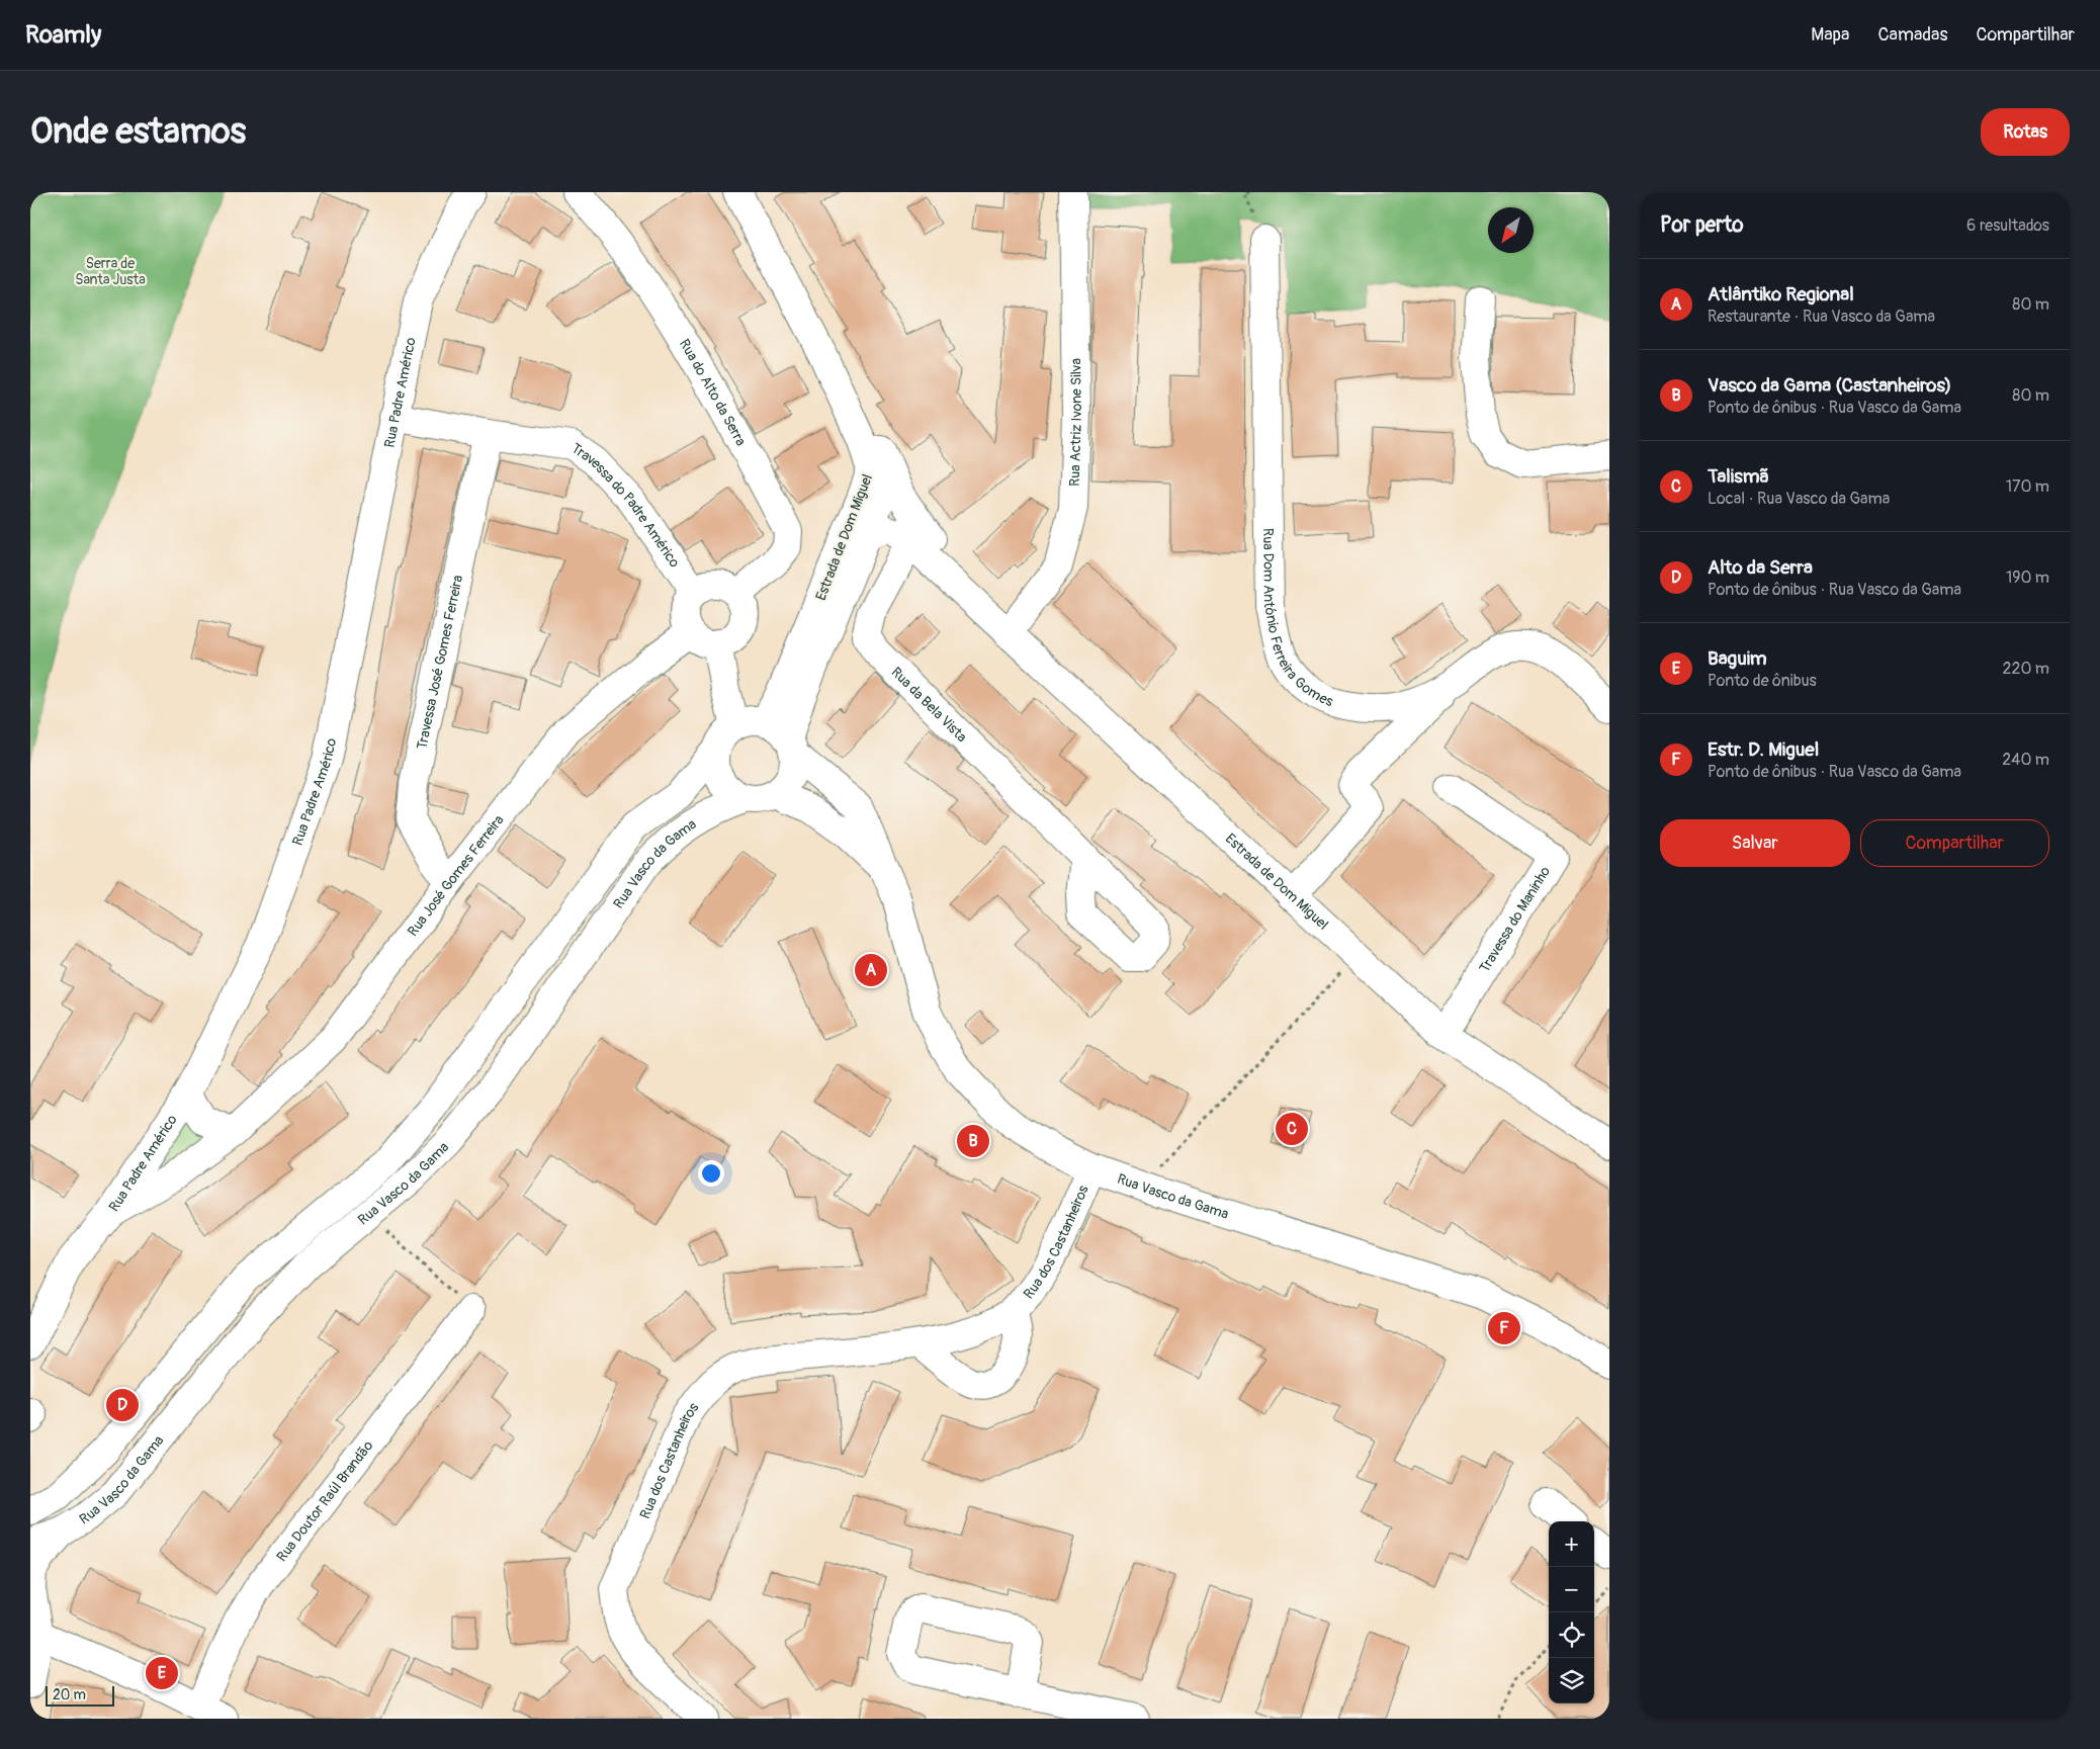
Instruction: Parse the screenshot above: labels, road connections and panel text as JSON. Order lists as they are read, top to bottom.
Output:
{
  "streets": {
    "street": [
      "Rua Padre Américo",
      "Rua do Alto da Serra",
      "Rua Actriz Ivone Silva",
      "Travessa do Padre Américo",
      "Estrada de Dom Miguel",
      "Rua Dom António Ferreira Gomes",
      "Travessa José Gomes Ferreira",
      "Rua da Bela Vista",
      "Rua Vasco da Gama",
      "Rua José Gomes Ferreira",
      "Travessa do Maninho",
      "Rua dos Castanheiros",
      "Rua Doutor Raúl Brandão"
    ]
  },
  "crossings": [
    ["Rua Padre Américo", "Travessa do Padre Américo"],
    ["Rua Padre Américo", "Rua José Gomes Ferreira"],
    ["Rua do Alto da Serra", "Travessa do Padre Américo"],
    ["Rua do Alto da Serra", "Rua José Gomes Ferreira"],
    ["Rua Actriz Ivone Silva", "Estrada de Dom Miguel"],
    ["Travessa do Padre Américo", "Travessa José Gomes Ferreira"],
    ["Travessa do Padre Américo", "Rua José Gomes Ferreira"],
    ["Estrada de Dom Miguel", "Rua da Bela Vista"],
    ["Estrada de Dom Miguel", "Rua Vasco da Gama"],
    ["Estrada de Dom Miguel", "Travessa do Maninho"],
    ["Travessa José Gomes Ferreira", "Rua José Gomes Ferreira"],
    ["Rua Vasco da Gama", "Rua dos Castanheiros"]
  ],
  "parks": ["Serra de Santa Justa"],
  "scale_bar": "20 m",
  "north": "bottom left",
  "page": {
    "header": "Roamly",
    "nav": ["Mapa", "Camadas", "Compartilhar"],
    "buttons": [
      "Rotas",
      ["Salvar", "Compartilhar"]
    ],
    "title": "Onde estamos",
    "heading": ["Por perto", "6 resultados"],
    "list": [
      {
        "mark": "A",
        "name": "Atlântiko Regional",
        "note": "Restaurante · Rua Vasco da Gama",
        "value": "80 m"
      },
      {
        "mark": "B",
        "name": "Vasco da Gama (Castanheiros)",
        "note": "Ponto de ônibus · Rua Vasco da Gama",
        "value": "80 m"
      },
      {
        "mark": "C",
        "name": "Talismã",
        "note": "Local · Rua Vasco da Gama",
        "value": "170 m"
      },
      {
        "mark": "D",
        "name": "Alto da Serra",
        "note": "Ponto de ônibus · Rua Vasco da Gama",
        "value": "190 m"
      },
      {
        "mark": "E",
        "name": "Baguim",
        "note": "Ponto de ônibus",
        "value": "220 m"
      },
      {
        "mark": "F",
        "name": "Estr. D. Miguel",
        "note": "Ponto de ônibus · Rua Vasco da Gama",
        "value": "240 m"
      }
    ],
    "pins": [
      "A",
      "C",
      "B",
      "F",
      "D",
      "E"
    ],
    "map_buttons": ["+", "−"],
    "scale": "20 m"
  }
}
